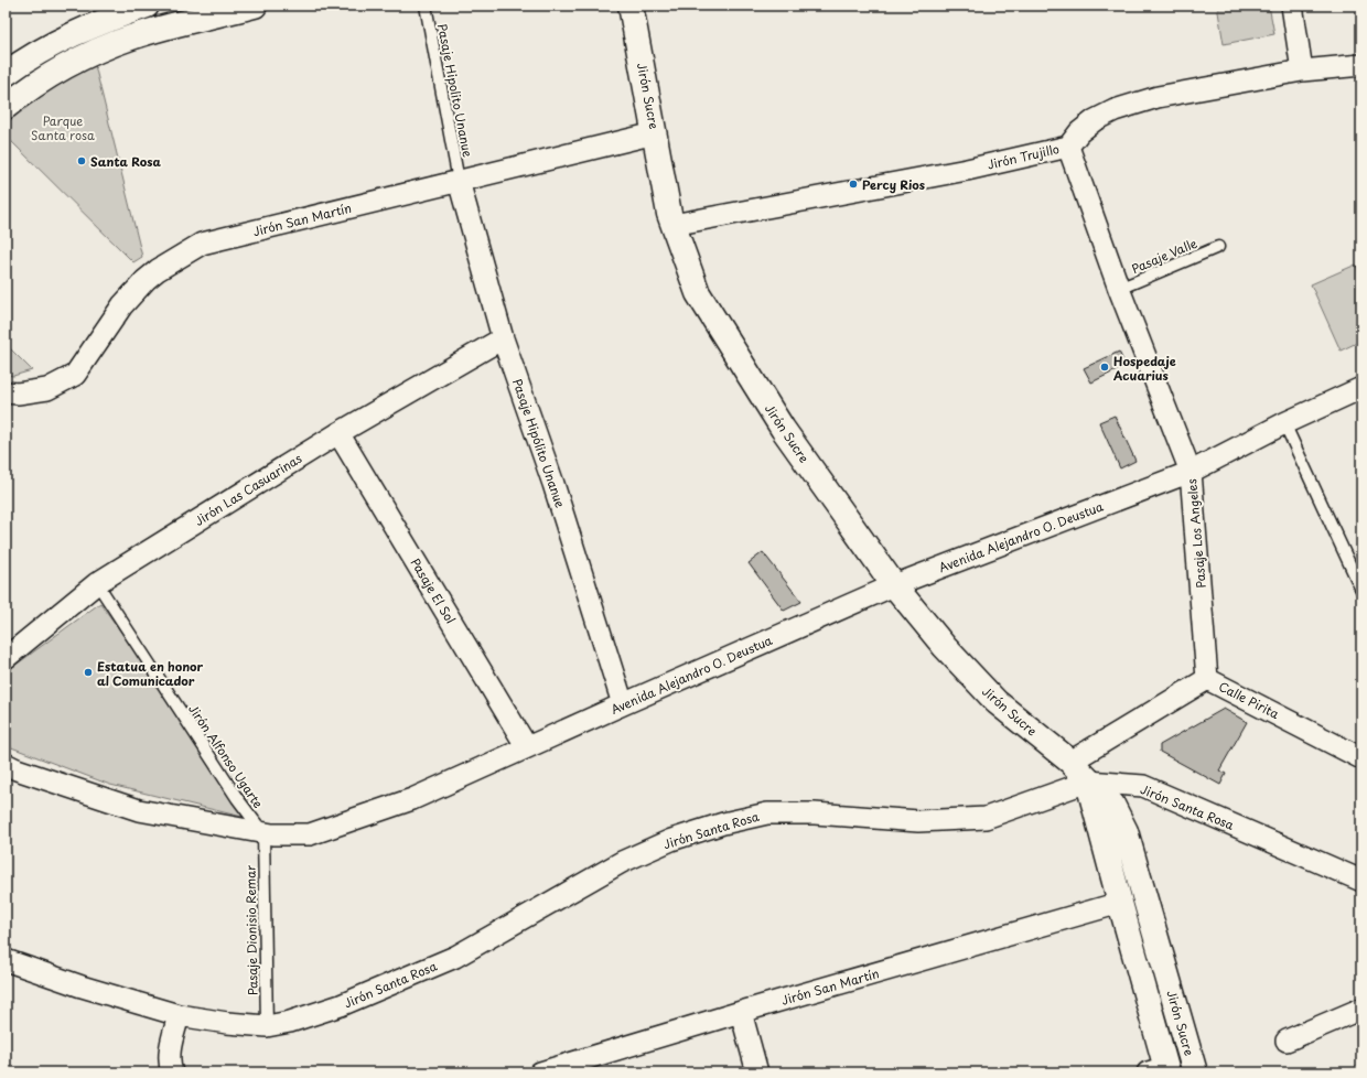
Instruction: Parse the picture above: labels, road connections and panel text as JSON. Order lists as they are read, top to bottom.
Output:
{
  "streets": {
    "street": [
      "Jirón Sucre",
      "Jirón Trujillo",
      "Jirón San Martín",
      "Pasaje Hipólito Unanue",
      "Jirón Las Casuarinas",
      "Pasaje Los Angeles",
      "Avenida Alejandro O. Deustua",
      "Pasaje El Sol",
      "Calle Pirita",
      "Jirón Santa Rosa"
    ],
    "lane": [
      "Pasaje Hipolito Unanue",
      "Pasaje Valle",
      "Jirón Alfonso Ugarte",
      "Pasaje Dionisio Remar"
    ]
  },
  "crossings": [
    ["Pasaje Hipolito Unanue", "Jirón San Martín"],
    ["Pasaje Hipolito Unanue", "Pasaje Hipólito Unanue"],
    ["Jirón Sucre", "Jirón Trujillo"],
    ["Jirón Sucre", "Jirón San Martín"],
    ["Jirón Sucre", "Avenida Alejandro O. Deustua"],
    ["Jirón Sucre", "Calle Pirita"],
    ["Jirón Sucre", "Jirón Santa Rosa"],
    ["Jirón Trujillo", "Pasaje Los Angeles"],
    ["Jirón San Martín", "Pasaje Hipólito Unanue"],
    ["Pasaje Valle", "Pasaje Los Angeles"],
    ["Pasaje Hipólito Unanue", "Jirón Las Casuarinas"],
    ["Pasaje Hipólito Unanue", "Avenida Alejandro O. Deustua"],
    ["Jirón Las Casuarinas", "Pasaje El Sol"],
    ["Jirón Las Casuarinas", "Jirón Alfonso Ugarte"],
    ["Pasaje Los Angeles", "Avenida Alejandro O. Deustua"],
    ["Pasaje Los Angeles", "Calle Pirita"],
    ["Avenida Alejandro O. Deustua", "Pasaje El Sol"],
    ["Avenida Alejandro O. Deustua", "Jirón Alfonso Ugarte"],
    ["Avenida Alejandro O. Deustua", "Pasaje Dionisio Remar"],
    ["Jirón Alfonso Ugarte", "Pasaje Dionisio Remar"],
    ["Jirón Santa Rosa", "Pasaje Dionisio Remar"]
  ],
  "parks": ["Parque Santa rosa"],
  "places": [
    "Santa Rosa",
    "Percy Rios",
    "Hospedaje Acuarius",
    "Estatua en honor al Comunicador"
  ]
}
